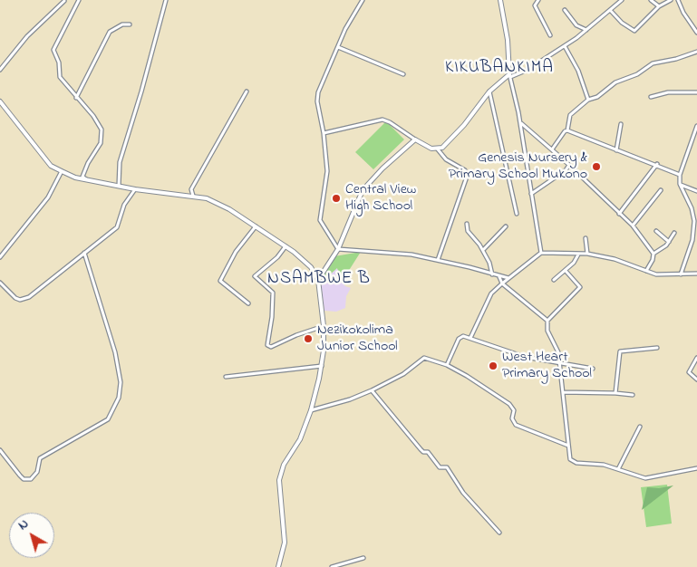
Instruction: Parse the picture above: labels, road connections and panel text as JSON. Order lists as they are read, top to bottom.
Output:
{
  "districts": ["KIKUBANKIMA", "NSAMBWE B"],
  "places": [
    "Genesis Nursery & Primary School Mukono",
    "Central View High School",
    "Nezikokolima Junior School",
    "West Heart Primary School"
  ],
  "north": "top left"
}
